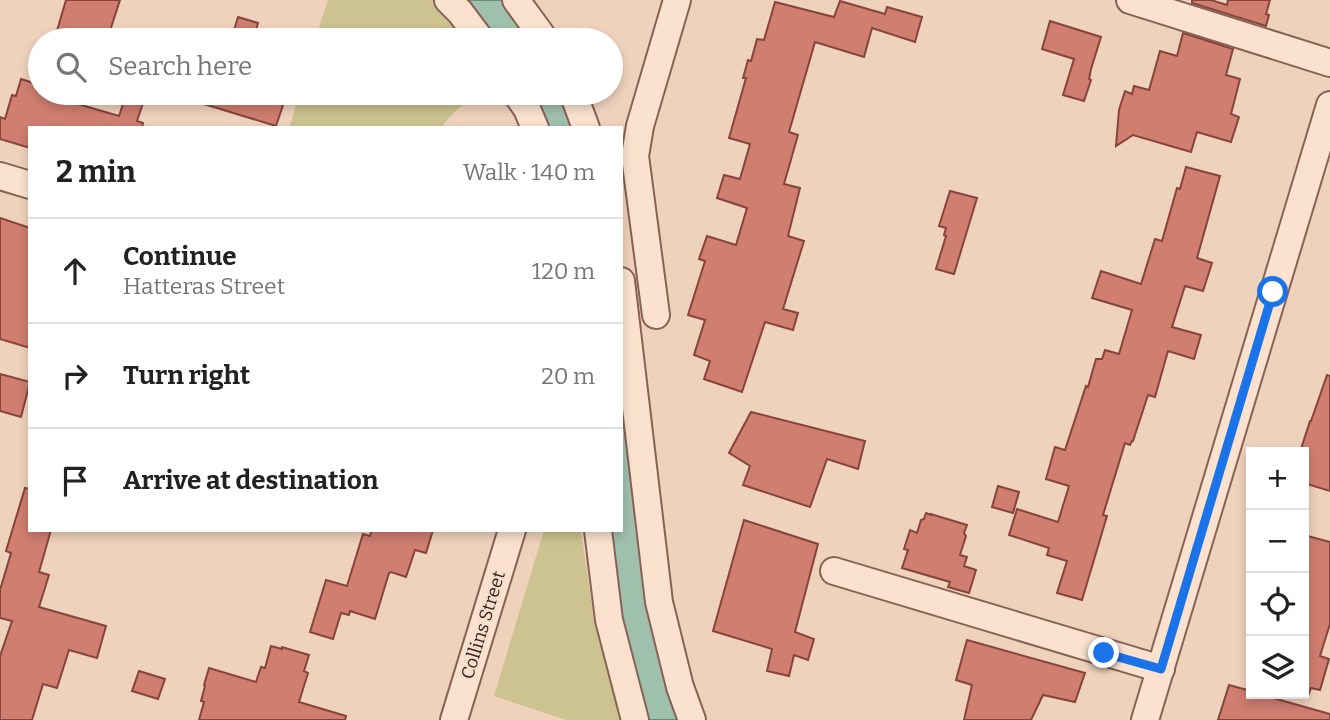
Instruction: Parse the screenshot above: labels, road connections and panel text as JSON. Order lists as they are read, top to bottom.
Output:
{
  "streets": {
    "street": ["Collins Street"]
  },
  "page": {
    "search": "Search here",
    "heading": ["2 min", "Walk · 140 m"],
    "list": [
      ["Continue", "Hatteras Street", "120 m"],
      ["Turn right", "20 m"],
      "Arrive at destination"
    ],
    "map_buttons": ["+", "−"]
  }
}
